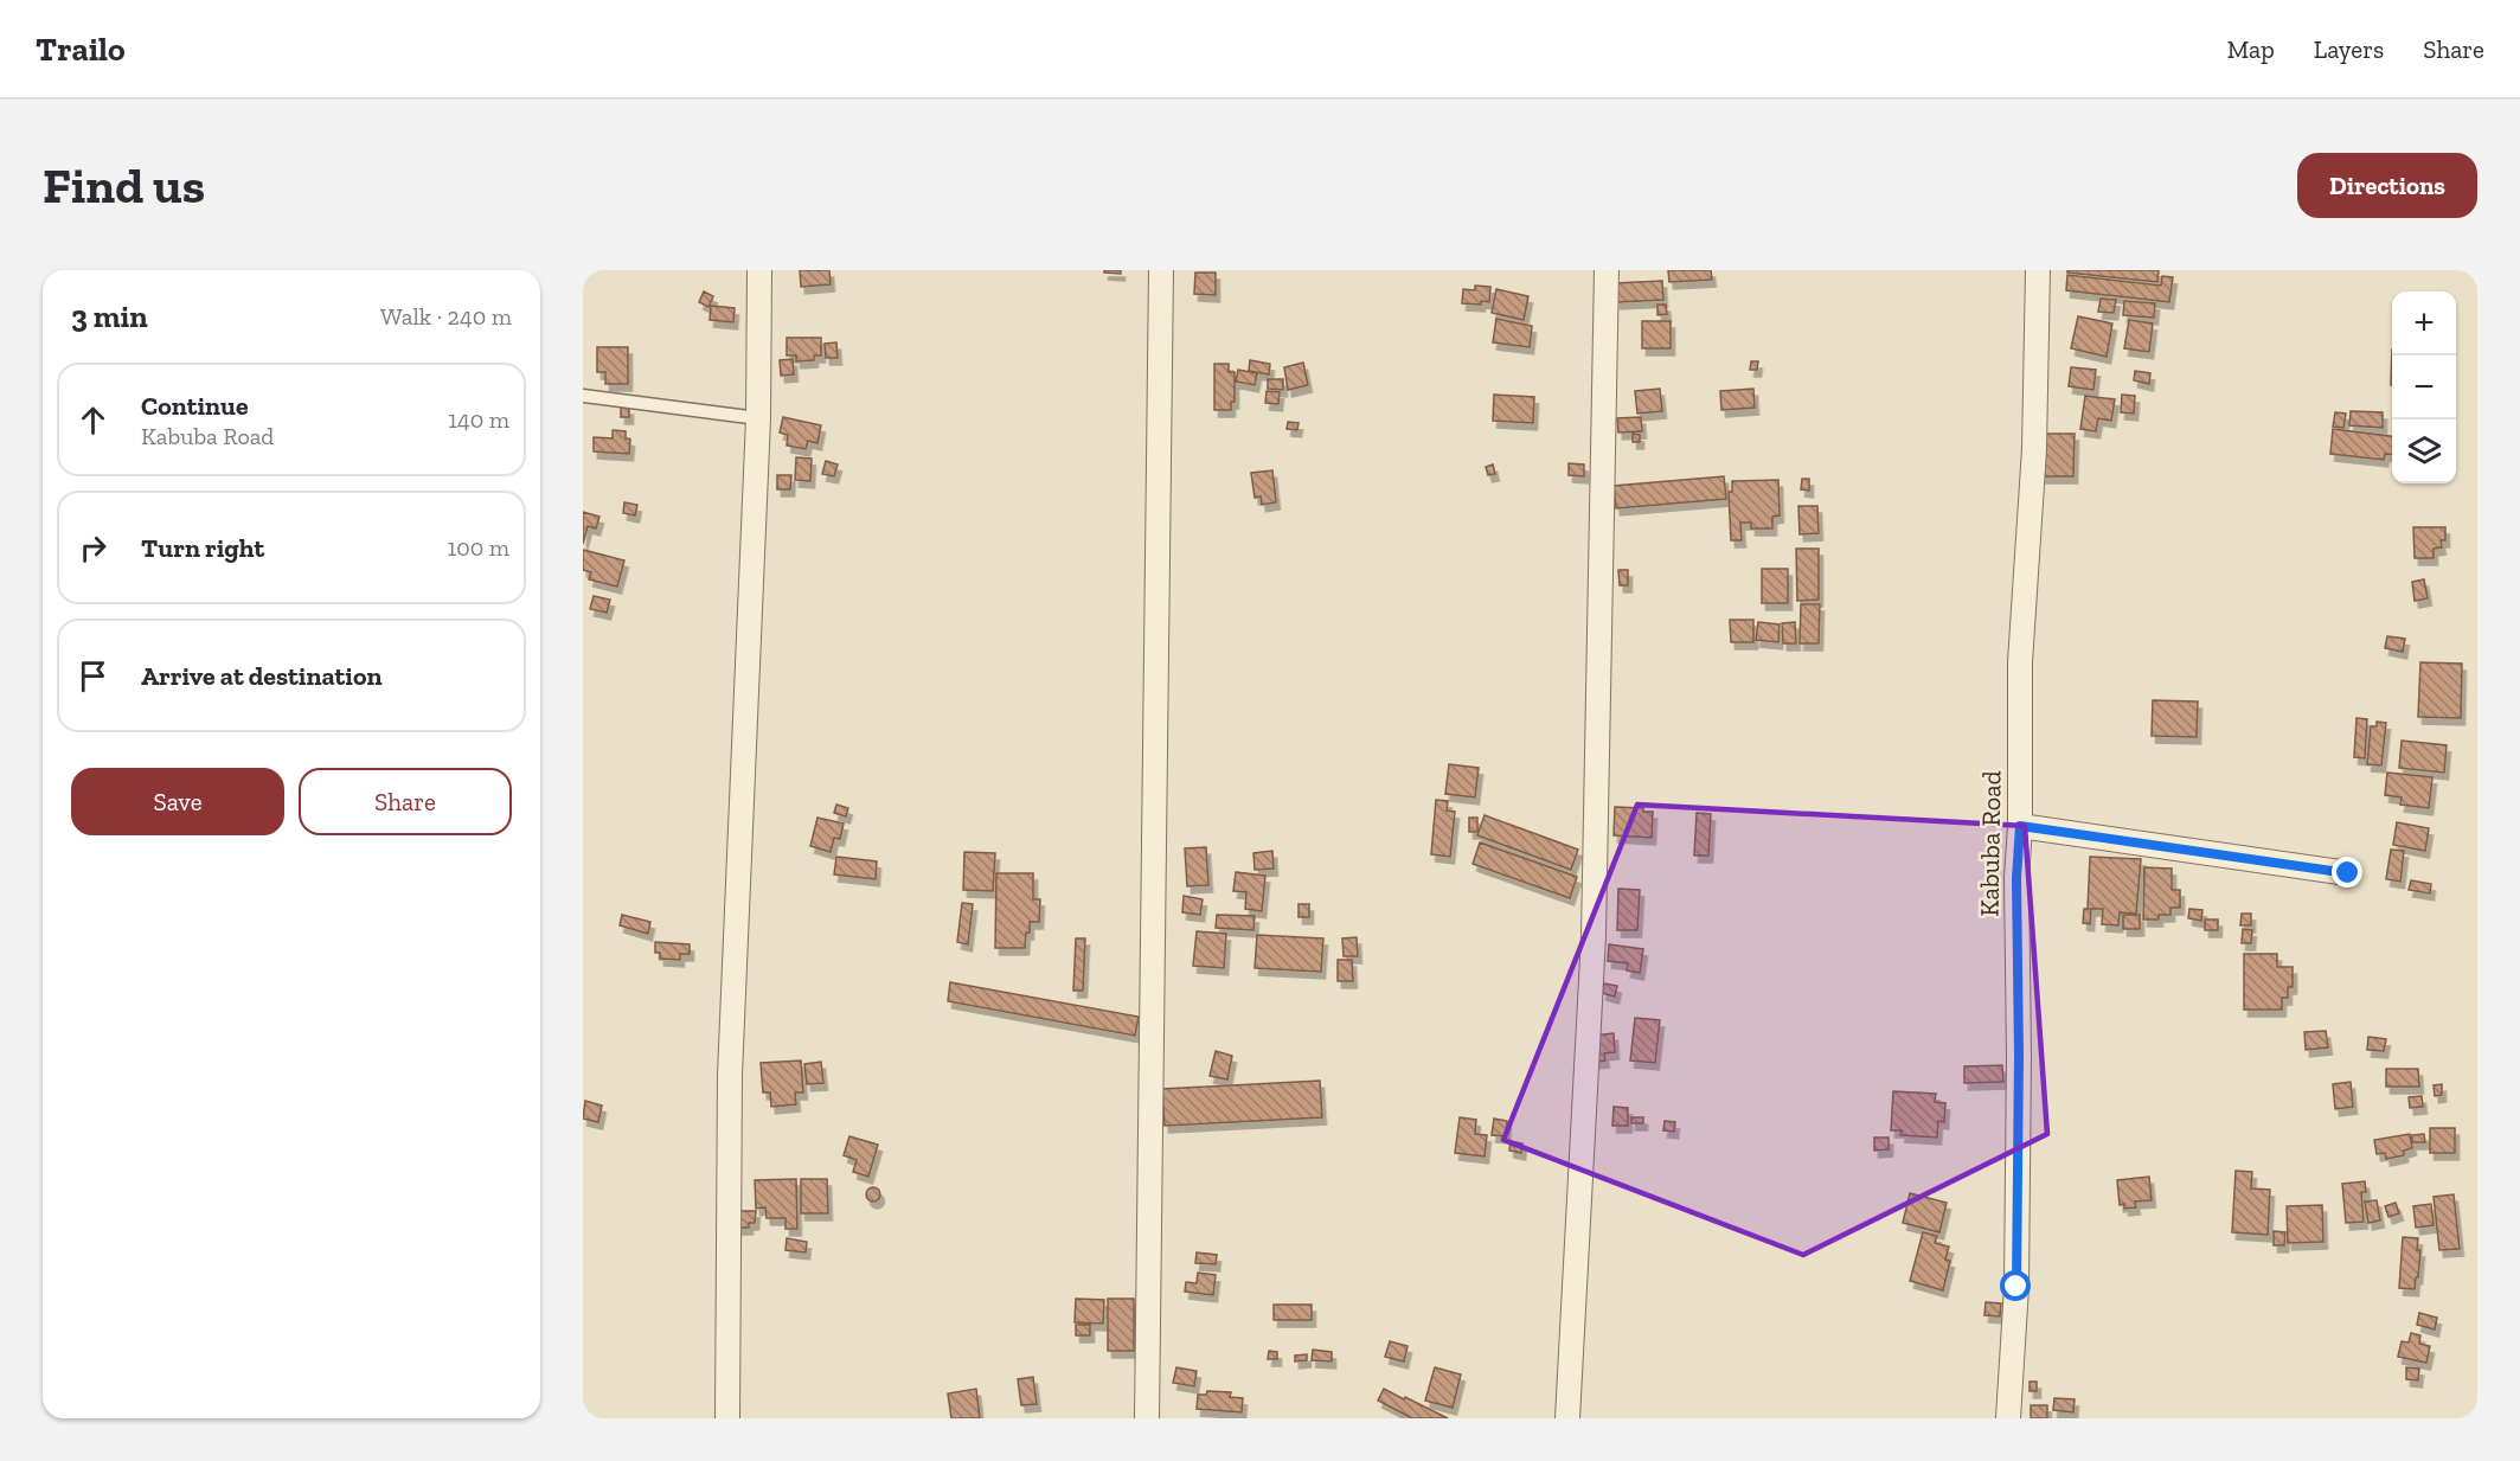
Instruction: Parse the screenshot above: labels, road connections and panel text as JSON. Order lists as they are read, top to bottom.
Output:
{
  "streets": {
    "street": ["Kabuba Road"]
  },
  "page": {
    "header": "Trailo",
    "nav": ["Map", "Layers", "Share"],
    "buttons": [
      "Directions",
      ["Save", "Share"]
    ],
    "title": "Find us",
    "heading": ["3 min", "Walk · 240 m"],
    "map_buttons": ["+", "−"],
    "list": [
      ["Continue", "Kabuba Road", "140 m"],
      ["Turn right", "100 m"],
      "Arrive at destination"
    ]
  }
}
